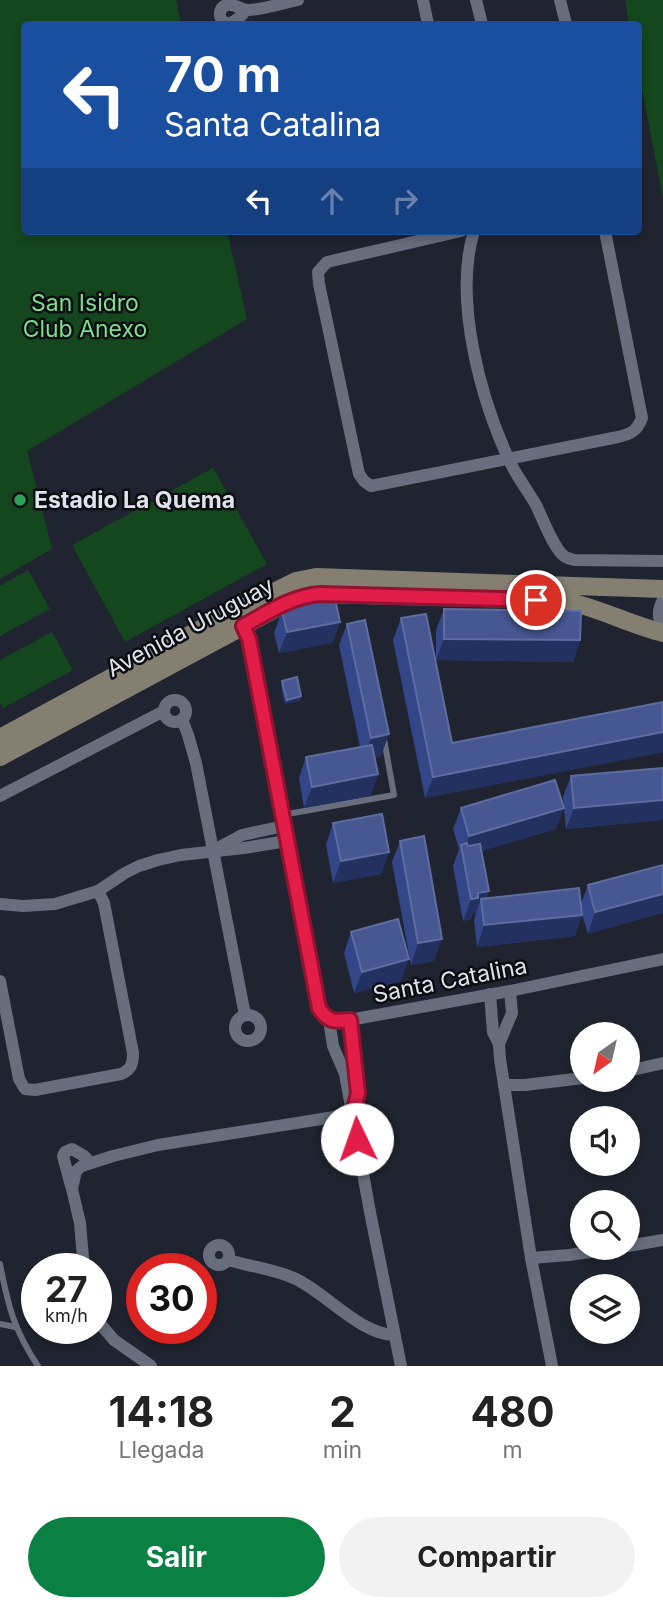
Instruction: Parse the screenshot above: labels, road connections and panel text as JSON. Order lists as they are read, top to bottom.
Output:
{
  "streets": {
    "main road": ["Avenida Uruguay"],
    "street": ["Santa Catalina"]
  },
  "parks": ["San Isidro Club Anexo"],
  "places": ["Estadio La Quema"],
  "north": "bottom left",
  "page": {
    "turn": ["70 m", "Santa Catalina"],
    "speed": "27 km/h",
    "limit": "30",
    "eta": [
      "14:18",
      "Llegada",
      "2",
      "min",
      "480",
      "m"
    ],
    "buttons": ["Salir", "Compartir"]
  }
}
